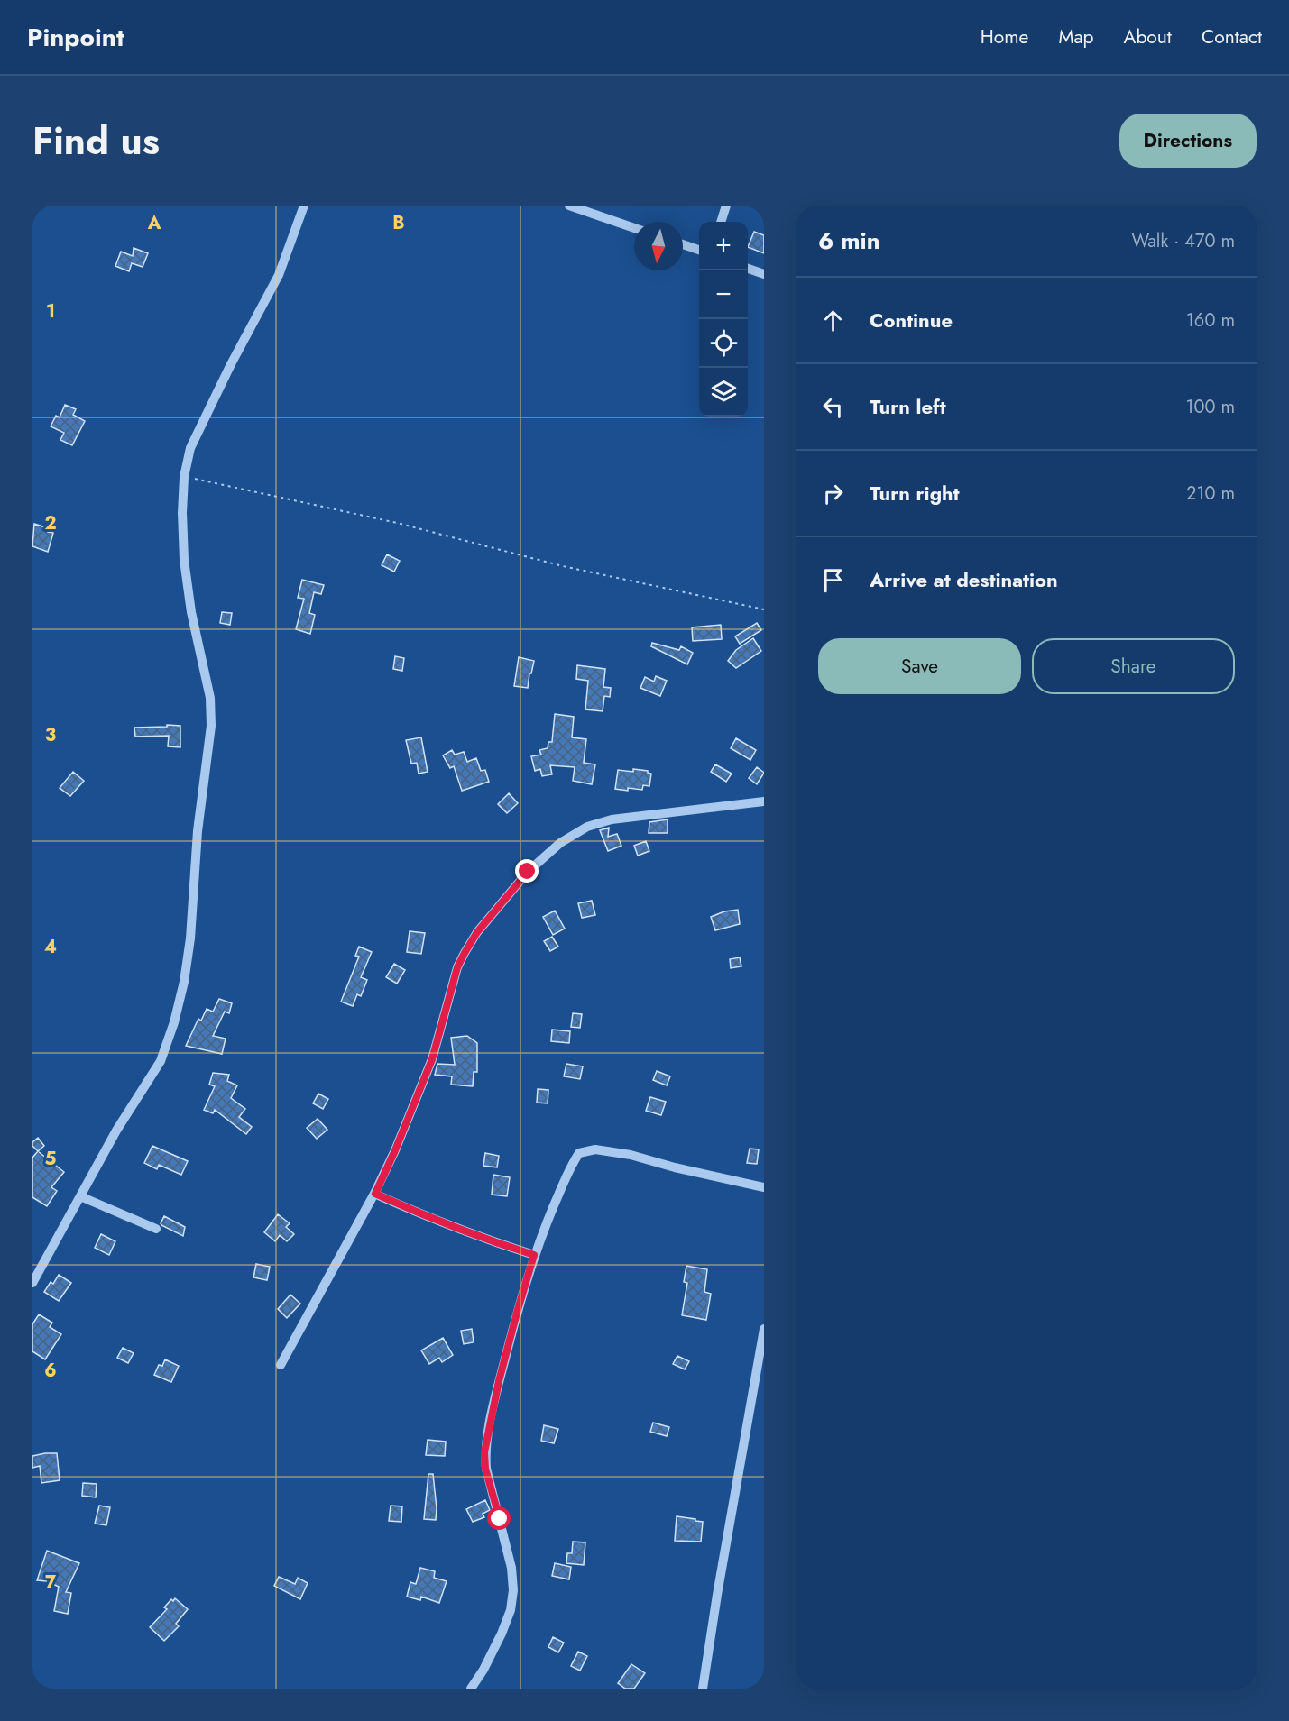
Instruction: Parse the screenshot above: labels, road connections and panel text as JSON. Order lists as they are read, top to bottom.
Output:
{
  "north": "bottom",
  "page": {
    "header": "Pinpoint",
    "nav": [
      "Home",
      "Map",
      "About",
      "Contact"
    ],
    "title": "Find us",
    "buttons": [
      "Directions",
      ["Save", "Share"]
    ],
    "heading": ["6 min", "Walk · 470 m"],
    "map_buttons": ["+", "−"],
    "list": [
      ["Continue", "160 m"],
      ["Turn left", "100 m"],
      ["Turn right", "210 m"],
      "Arrive at destination"
    ]
  },
  "grid": {
    "columns": ["A", "B"],
    "rows": [
      "1",
      "2",
      "3",
      "4",
      "5",
      "6",
      "7"
    ]
  }
}
